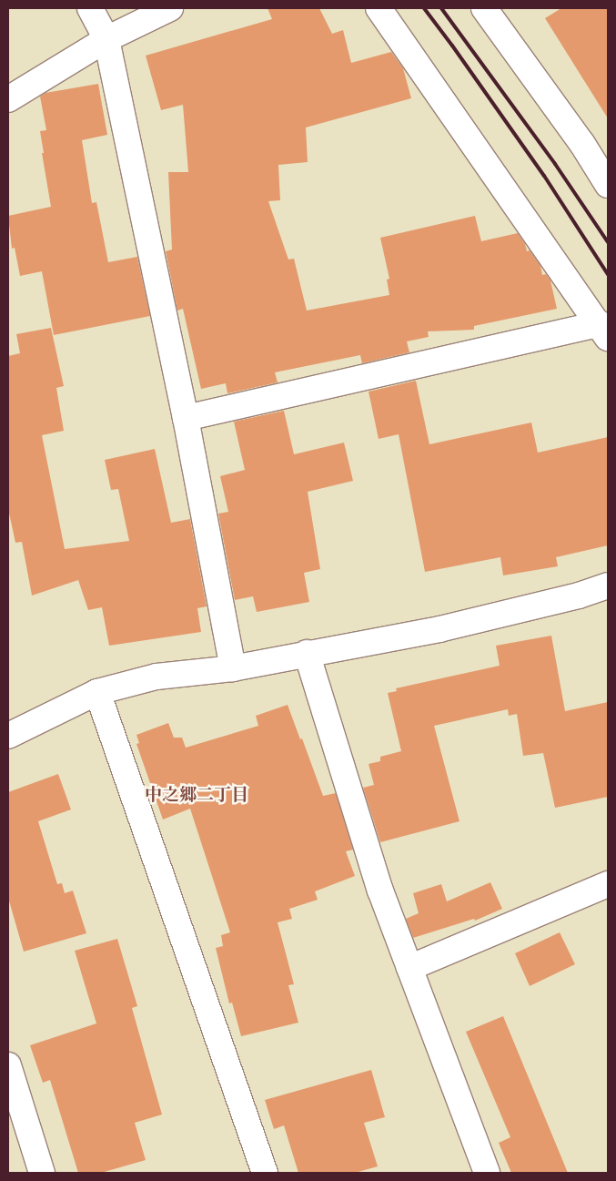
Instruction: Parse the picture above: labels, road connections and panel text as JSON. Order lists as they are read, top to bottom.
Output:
{
  "districts": ["中之郷二丁目"]
}
